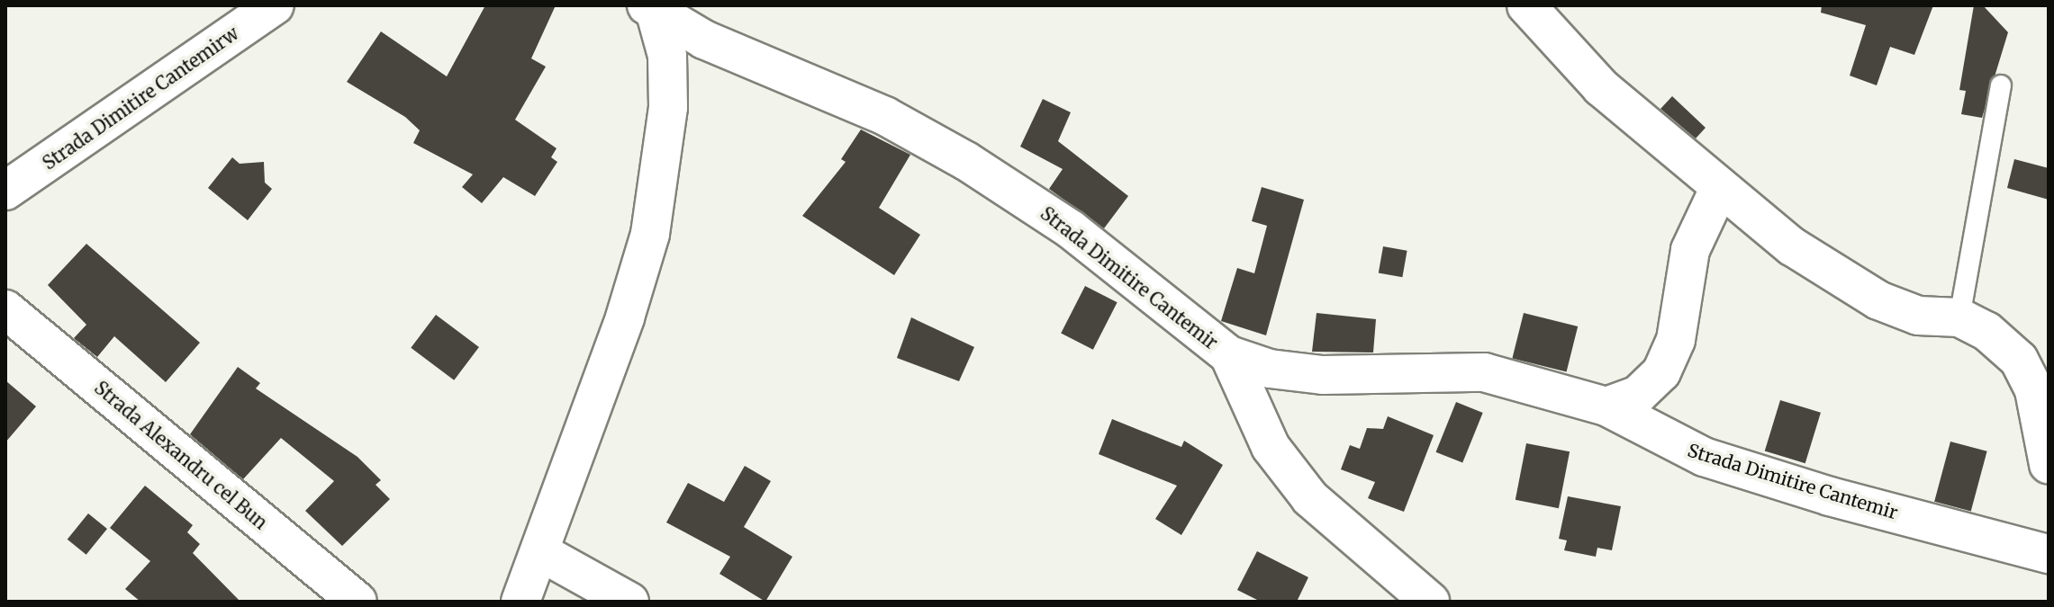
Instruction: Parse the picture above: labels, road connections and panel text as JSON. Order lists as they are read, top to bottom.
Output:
{
  "streets": {
    "street": ["Strada Dimitire Cantemirw", "Strada Dimitire Cantemir", "Strada Alexandru cel Bun"]
  }
}
